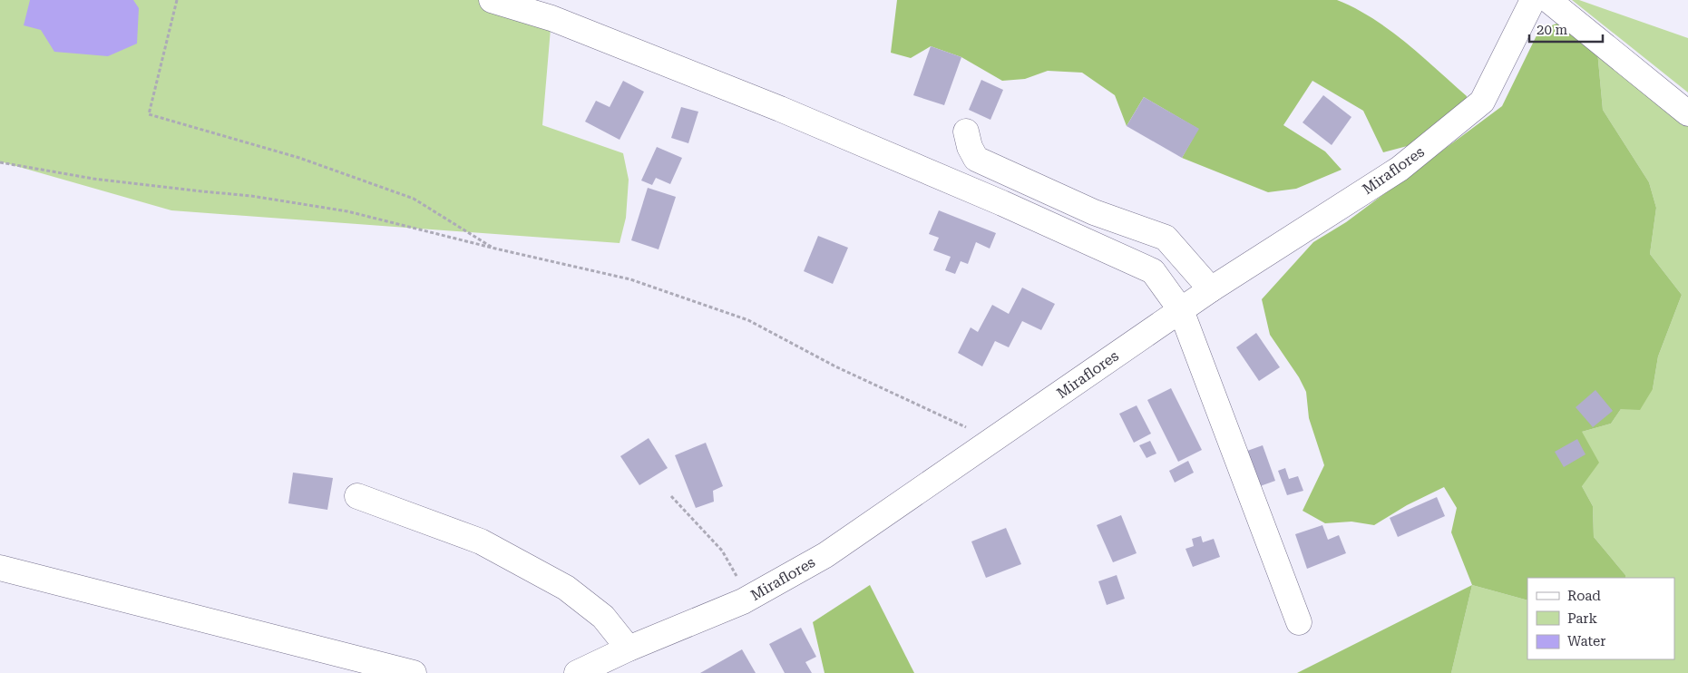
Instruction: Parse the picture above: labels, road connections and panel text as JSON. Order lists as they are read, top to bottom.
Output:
{
  "streets": {
    "street": ["Miraflores"]
  },
  "legend": ["Road", "Park", "Water"],
  "scale_bar": "20 m"
}
